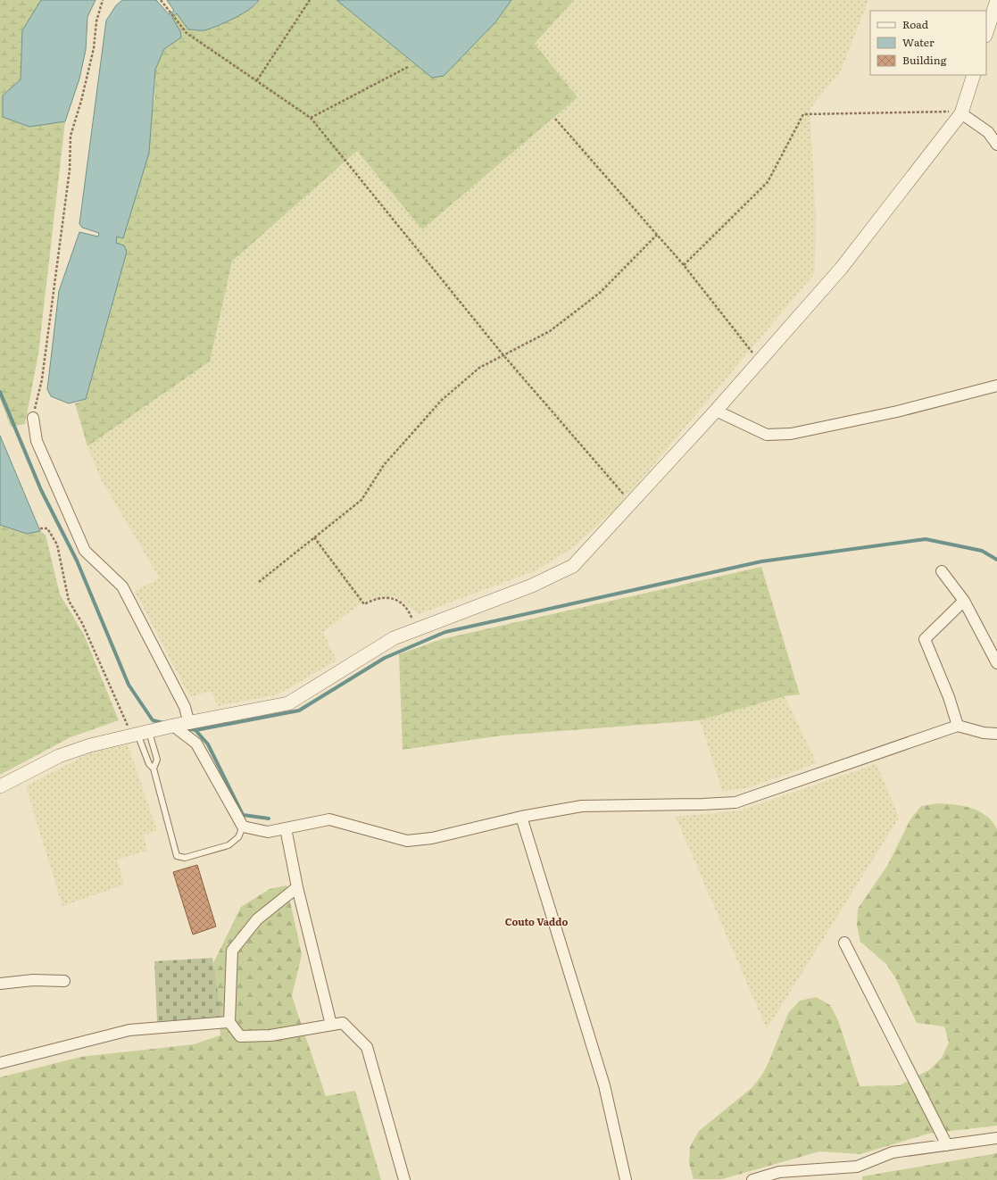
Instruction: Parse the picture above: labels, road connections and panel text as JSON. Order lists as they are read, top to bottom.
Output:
{
  "districts": ["Couto Vaddo"],
  "legend": ["Road", "Water", "Building"]
}
